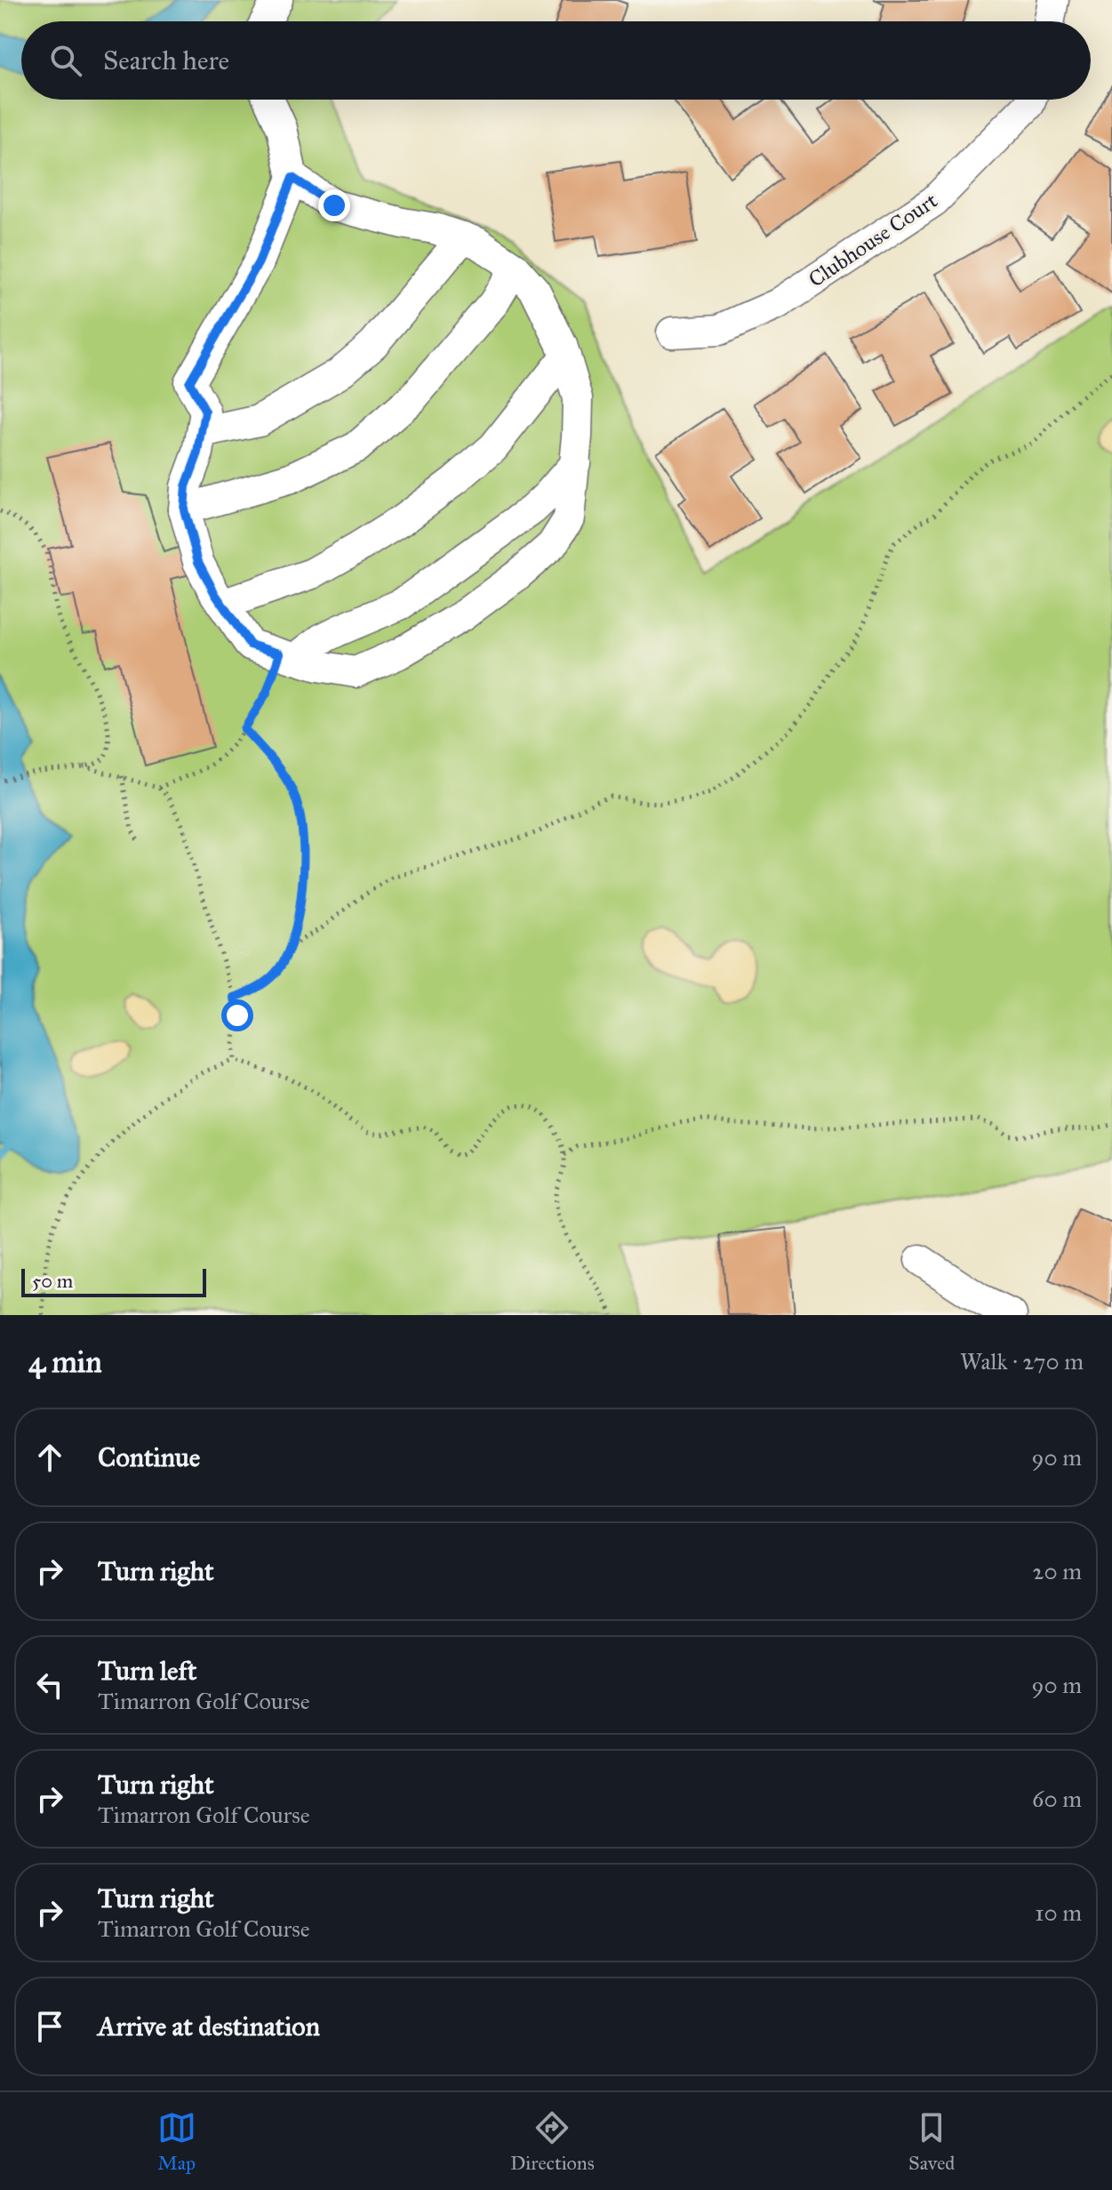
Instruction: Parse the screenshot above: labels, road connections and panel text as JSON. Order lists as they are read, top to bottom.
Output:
{
  "streets": {
    "street": ["Clubhouse Court"]
  },
  "scale_bar": "50 m",
  "page": {
    "search": "Search here",
    "scale": "50 m",
    "heading": ["4 min", "Walk · 270 m"],
    "list": [
      ["Continue", "90 m"],
      ["Turn right", "20 m"],
      ["Turn left", "Timarron Golf Course", "90 m"],
      ["Turn right", "Timarron Golf Course", "60 m"],
      ["Turn right", "Timarron Golf Course", "10 m"],
      "Arrive at destination"
    ],
    "nav": ["Map", "Directions", "Saved"]
  }
}
